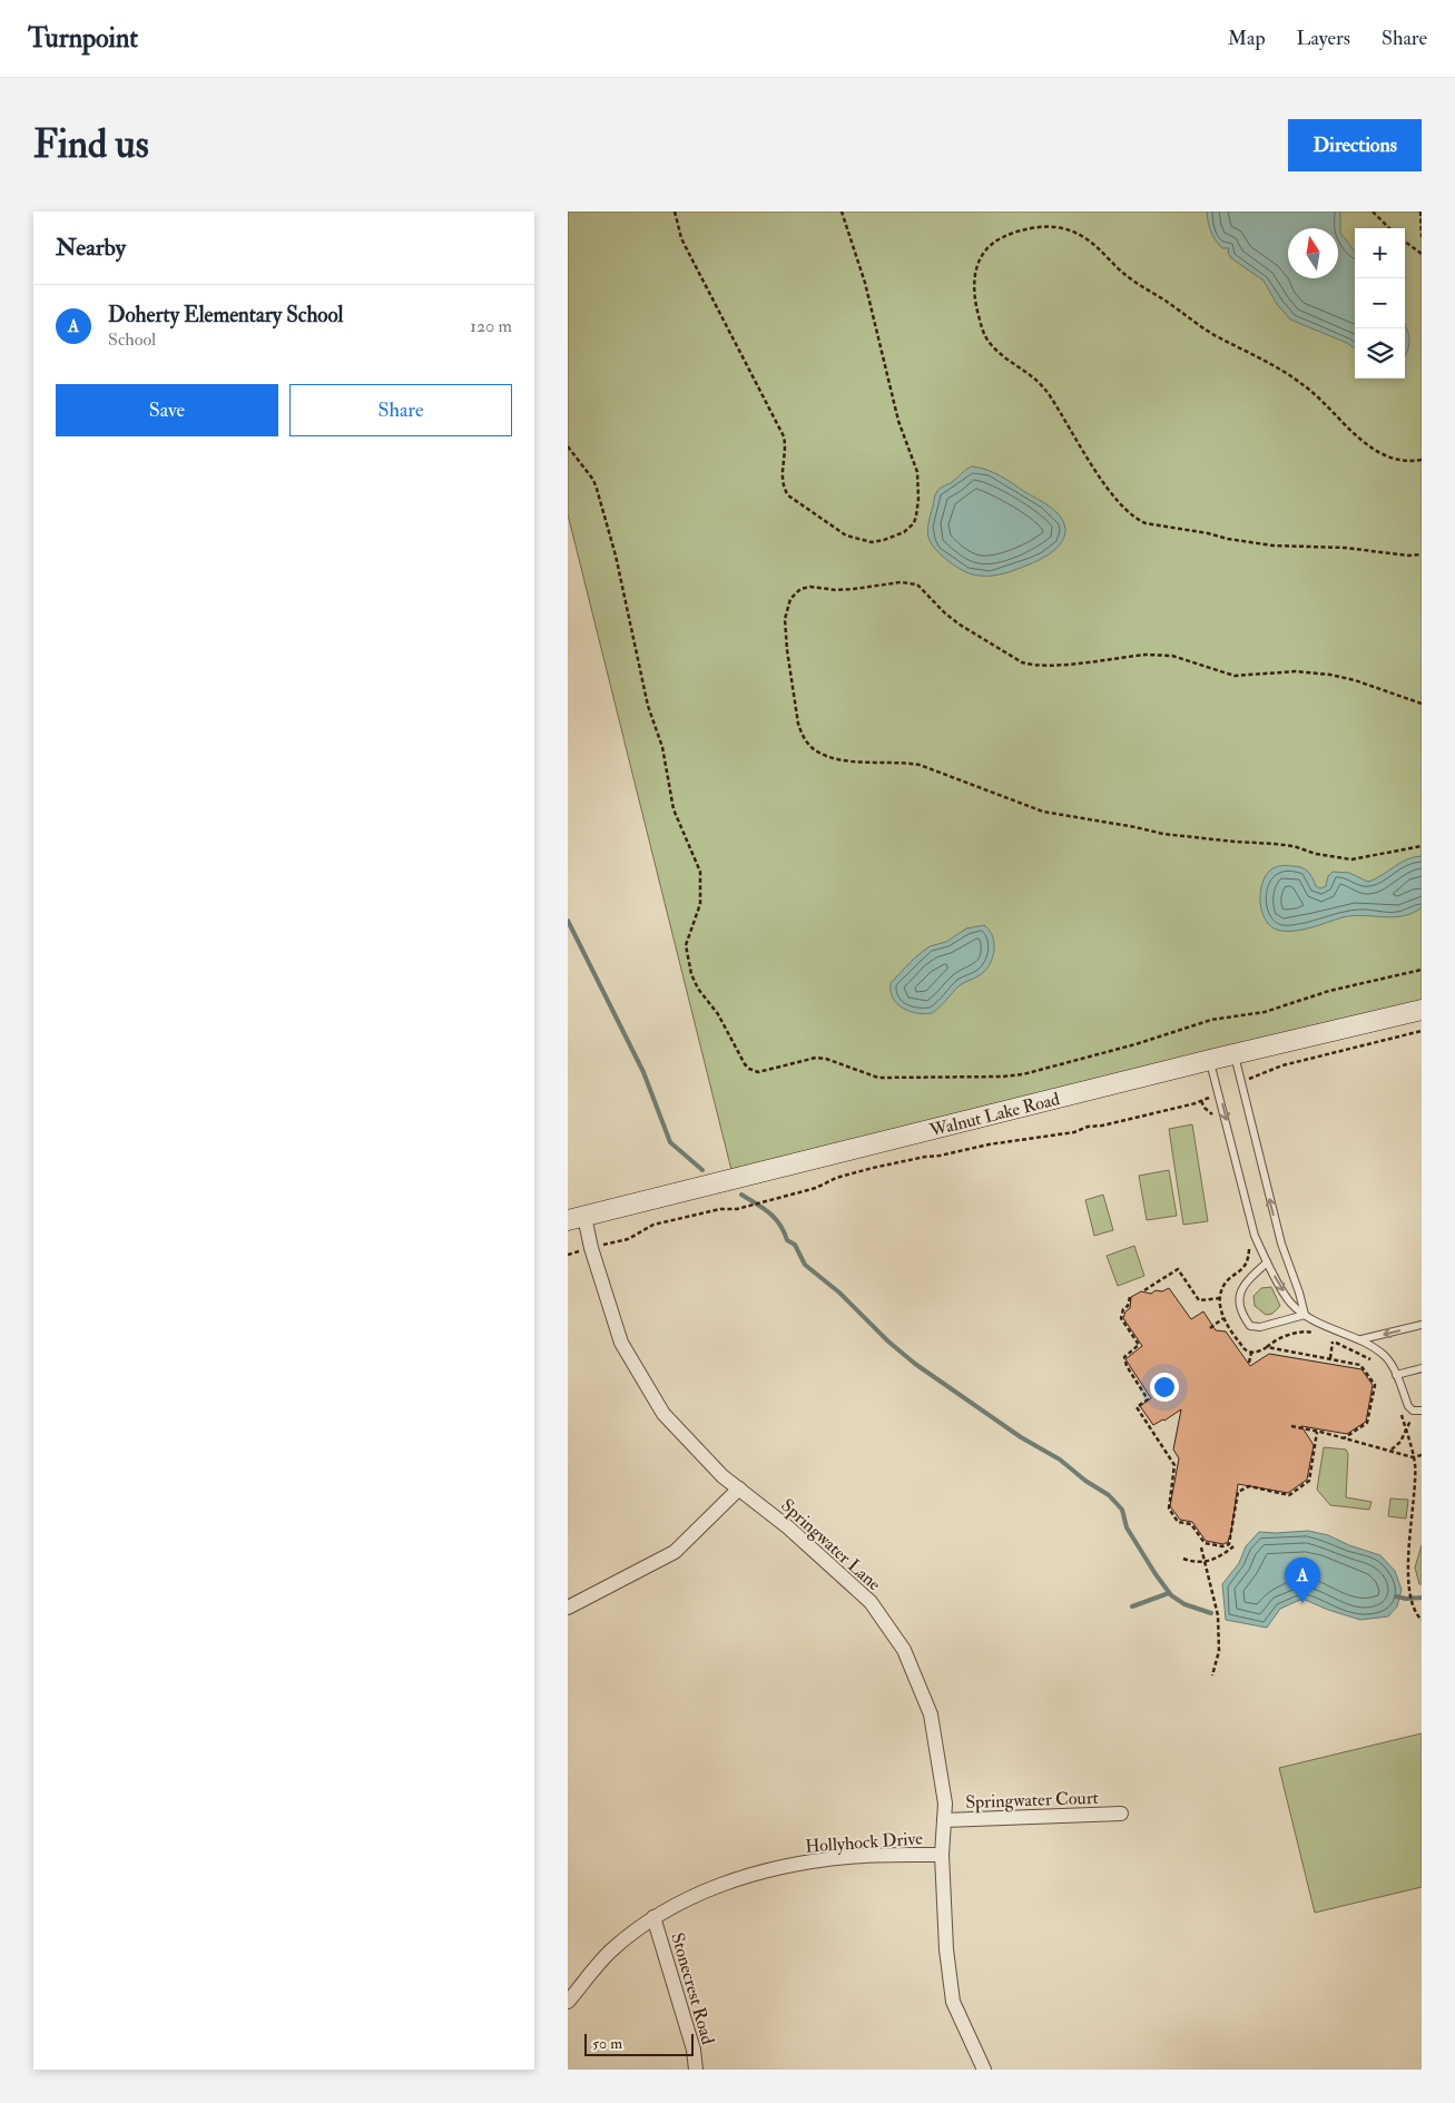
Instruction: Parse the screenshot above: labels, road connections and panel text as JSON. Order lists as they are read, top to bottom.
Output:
{
  "streets": {
    "street": [
      "Walnut Lake Road",
      "Springwater Lane",
      "Springwater Court",
      "Hollyhock Drive",
      "Stonecrest Road"
    ]
  },
  "crossings": [
    ["Walnut Lake Road", "Springwater Lane"],
    ["Springwater Lane", "Springwater Court"],
    ["Springwater Lane", "Hollyhock Drive"],
    ["Hollyhock Drive", "Stonecrest Road"]
  ],
  "scale_bar": "50 m",
  "north": "top",
  "page": {
    "header": "Turnpoint",
    "nav": ["Map", "Layers", "Share"],
    "buttons": [
      "Directions",
      ["Save", "Share"]
    ],
    "title": "Find us",
    "heading": "Nearby",
    "map_buttons": ["+", "−"],
    "list": [
      {
        "mark": "A",
        "name": "Doherty Elementary School",
        "note": "School",
        "value": "120 m"
      }
    ],
    "pins": "A",
    "scale": "50 m"
  }
}
